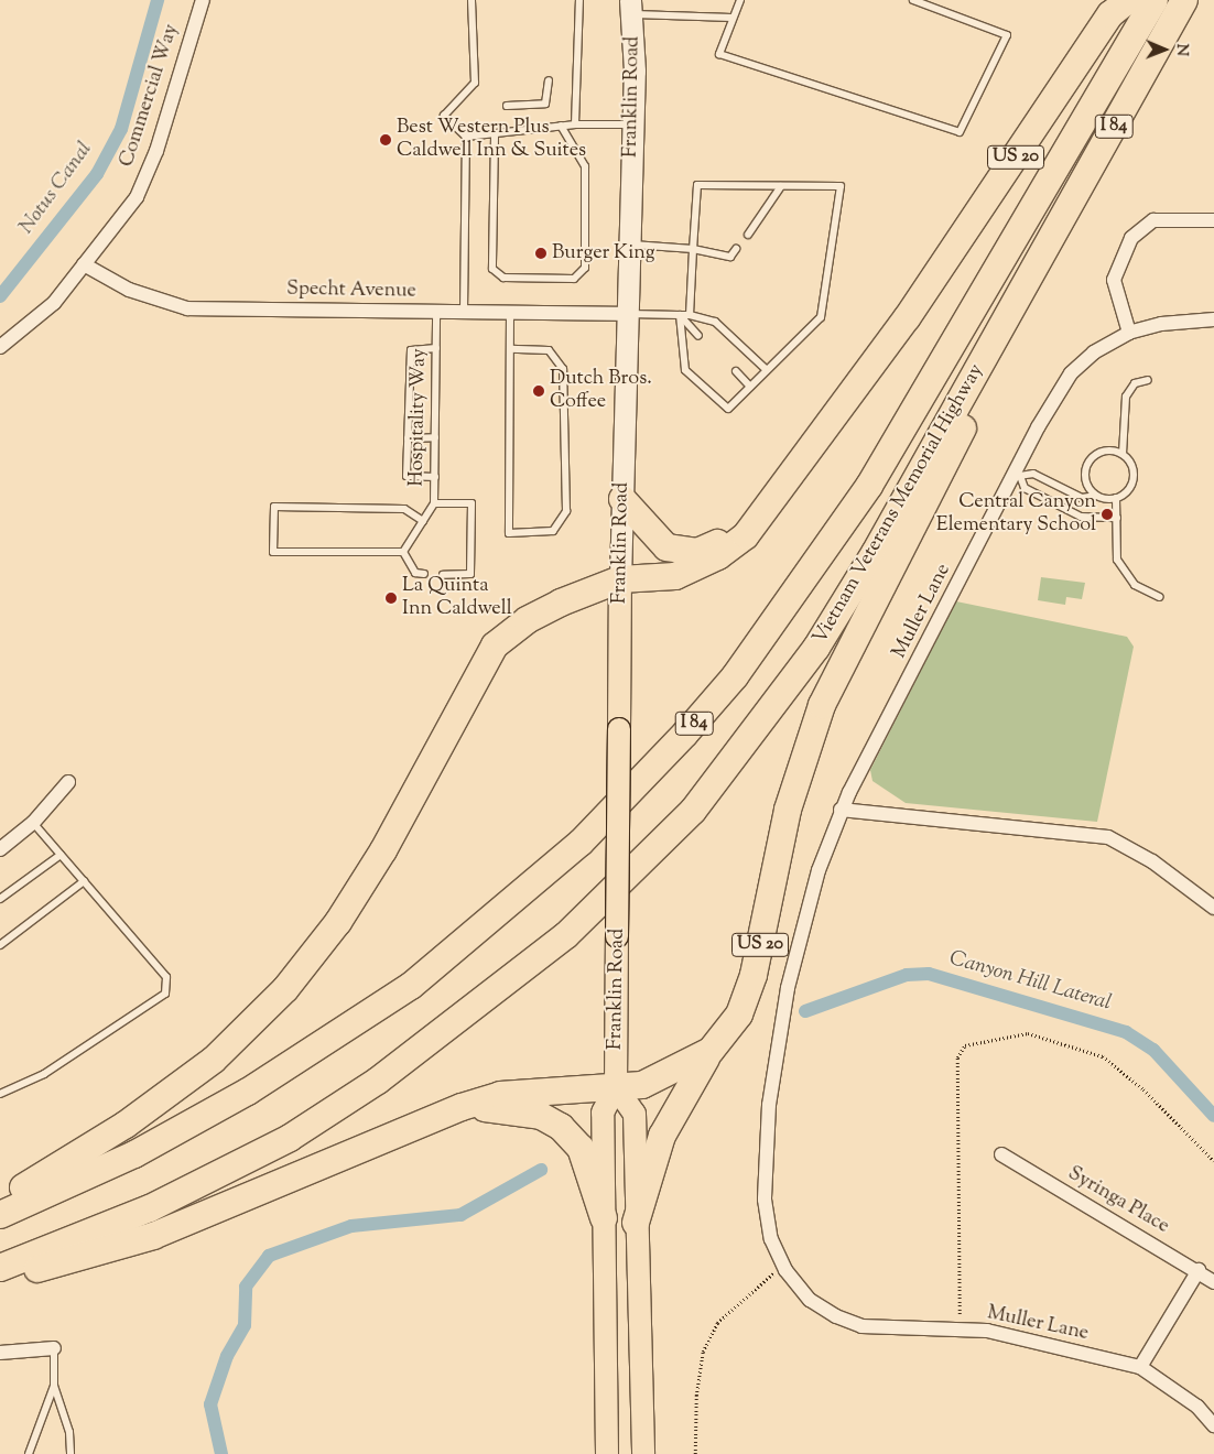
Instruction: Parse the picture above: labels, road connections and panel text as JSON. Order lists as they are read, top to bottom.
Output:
{
  "streets": {
    "highway": ["I 84", "US 20", "Vietnam Veterans Memorial Highway"],
    "main road": ["Franklin Road"],
    "street": [
      "Commercial Way",
      "Specht Avenue",
      "Muller Lane",
      "Syringa Place"
    ],
    "lane": ["Hospitality Way"]
  },
  "crossings": [
    ["Commercial Way", "Specht Avenue"],
    ["Franklin Road", "US 20"],
    ["Franklin Road", "Specht Avenue"],
    ["US 20", "Vietnam Veterans Memorial Highway"],
    ["Specht Avenue", "Hospitality Way"]
  ],
  "water": ["Notus Canal", "Canyon Hill Lateral"],
  "places": [
    "Best Western Plus Caldwell Inn & Suites",
    "Burger King",
    "Dutch Bros. Coffee",
    "Central Canyon Elementary School",
    "La Quinta Inn Caldwell"
  ],
  "north": "right"
}
